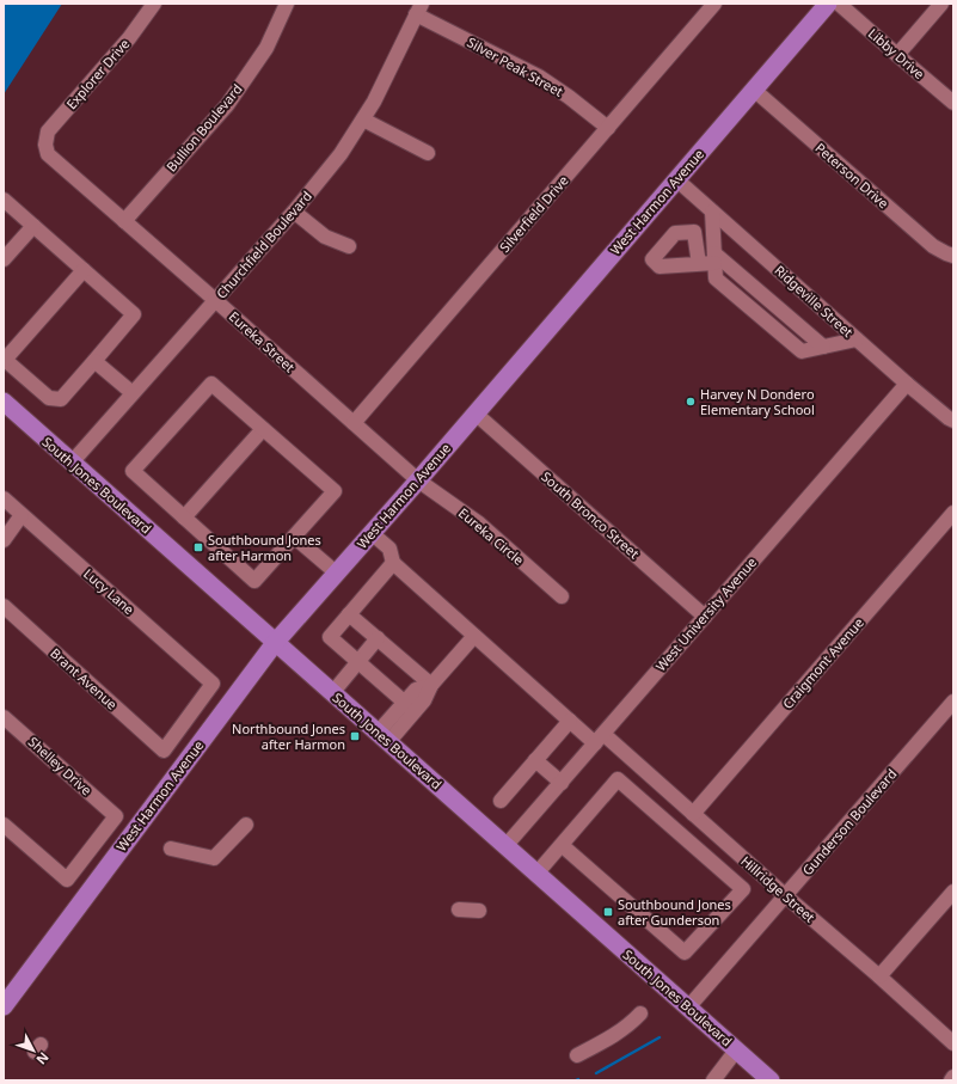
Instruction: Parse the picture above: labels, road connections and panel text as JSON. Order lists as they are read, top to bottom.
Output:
{
  "streets": {
    "main road": ["West Harmon Avenue", "South Jones Boulevard"],
    "street": [
      "Libby Drive",
      "Silver Peak Street",
      "Explorer Drive",
      "Bullion Boulevard",
      "Peterson Drive",
      "Silverfield Drive",
      "Churchfield Boulevard",
      "Ridgeville Street",
      "Eureka Street",
      "South Bronco Street",
      "Eureka Circle",
      "Lucy Lane",
      "West University Avenue",
      "Craigmont Avenue",
      "Brant Avenue",
      "Shelley Drive",
      "Gunderson Boulevard",
      "Hillridge Street"
    ]
  },
  "crossings": [
    ["Silver Peak Street", "Silverfield Drive"],
    ["Silver Peak Street", "Churchfield Boulevard"],
    ["Explorer Drive", "Eureka Street"],
    ["Bullion Boulevard", "Eureka Street"],
    ["Peterson Drive", "West Harmon Avenue"],
    ["West Harmon Avenue", "Ridgeville Street"],
    ["West Harmon Avenue", "Eureka Street"],
    ["West Harmon Avenue", "South Jones Boulevard"],
    ["West Harmon Avenue", "South Bronco Street"],
    ["West Harmon Avenue", "Eureka Circle"],
    ["Silverfield Drive", "Eureka Street"],
    ["Churchfield Boulevard", "Eureka Street"],
    ["Churchfield Boulevard", "South Jones Boulevard"],
    ["Ridgeville Street", "West University Avenue"],
    ["Eureka Street", "Eureka Circle"],
    ["South Jones Boulevard", "West University Avenue"],
    ["South Jones Boulevard", "Gunderson Boulevard"],
    ["South Bronco Street", "West University Avenue"],
    ["Lucy Lane", "Brant Avenue"],
    ["West University Avenue", "Hillridge Street"],
    ["Craigmont Avenue", "Hillridge Street"],
    ["Gunderson Boulevard", "Hillridge Street"]
  ],
  "places": {
    "other": ["Harvey N Dondero Elementary School"],
    "transit": ["Southbound Jones after Harmon", "Northbound Jones after Harmon", "Southbound Jones after Gunderson"]
  },
  "north": "bottom right"
}
